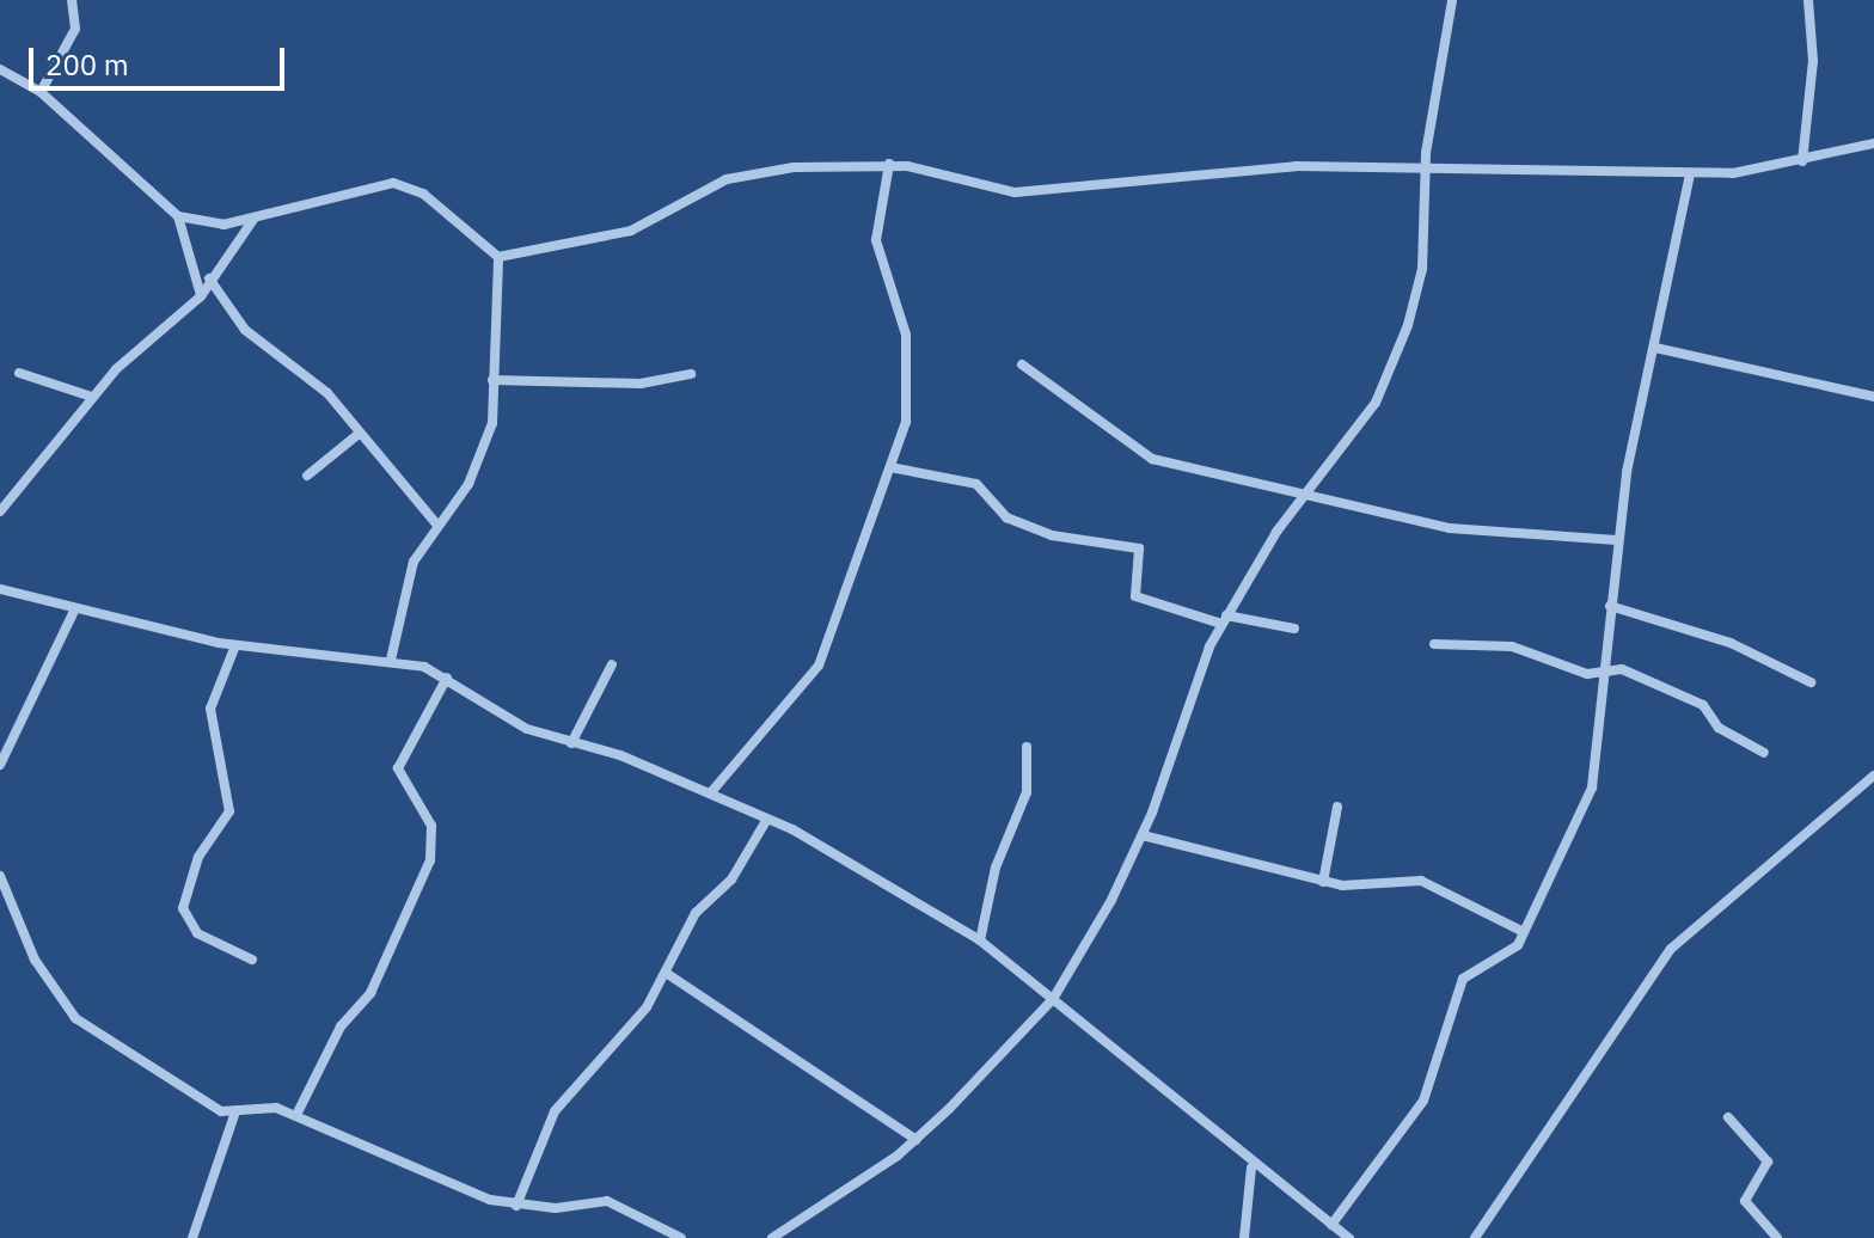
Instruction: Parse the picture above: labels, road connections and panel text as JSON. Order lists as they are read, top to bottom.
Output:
{
  "scale_bar": "200 m"
}
